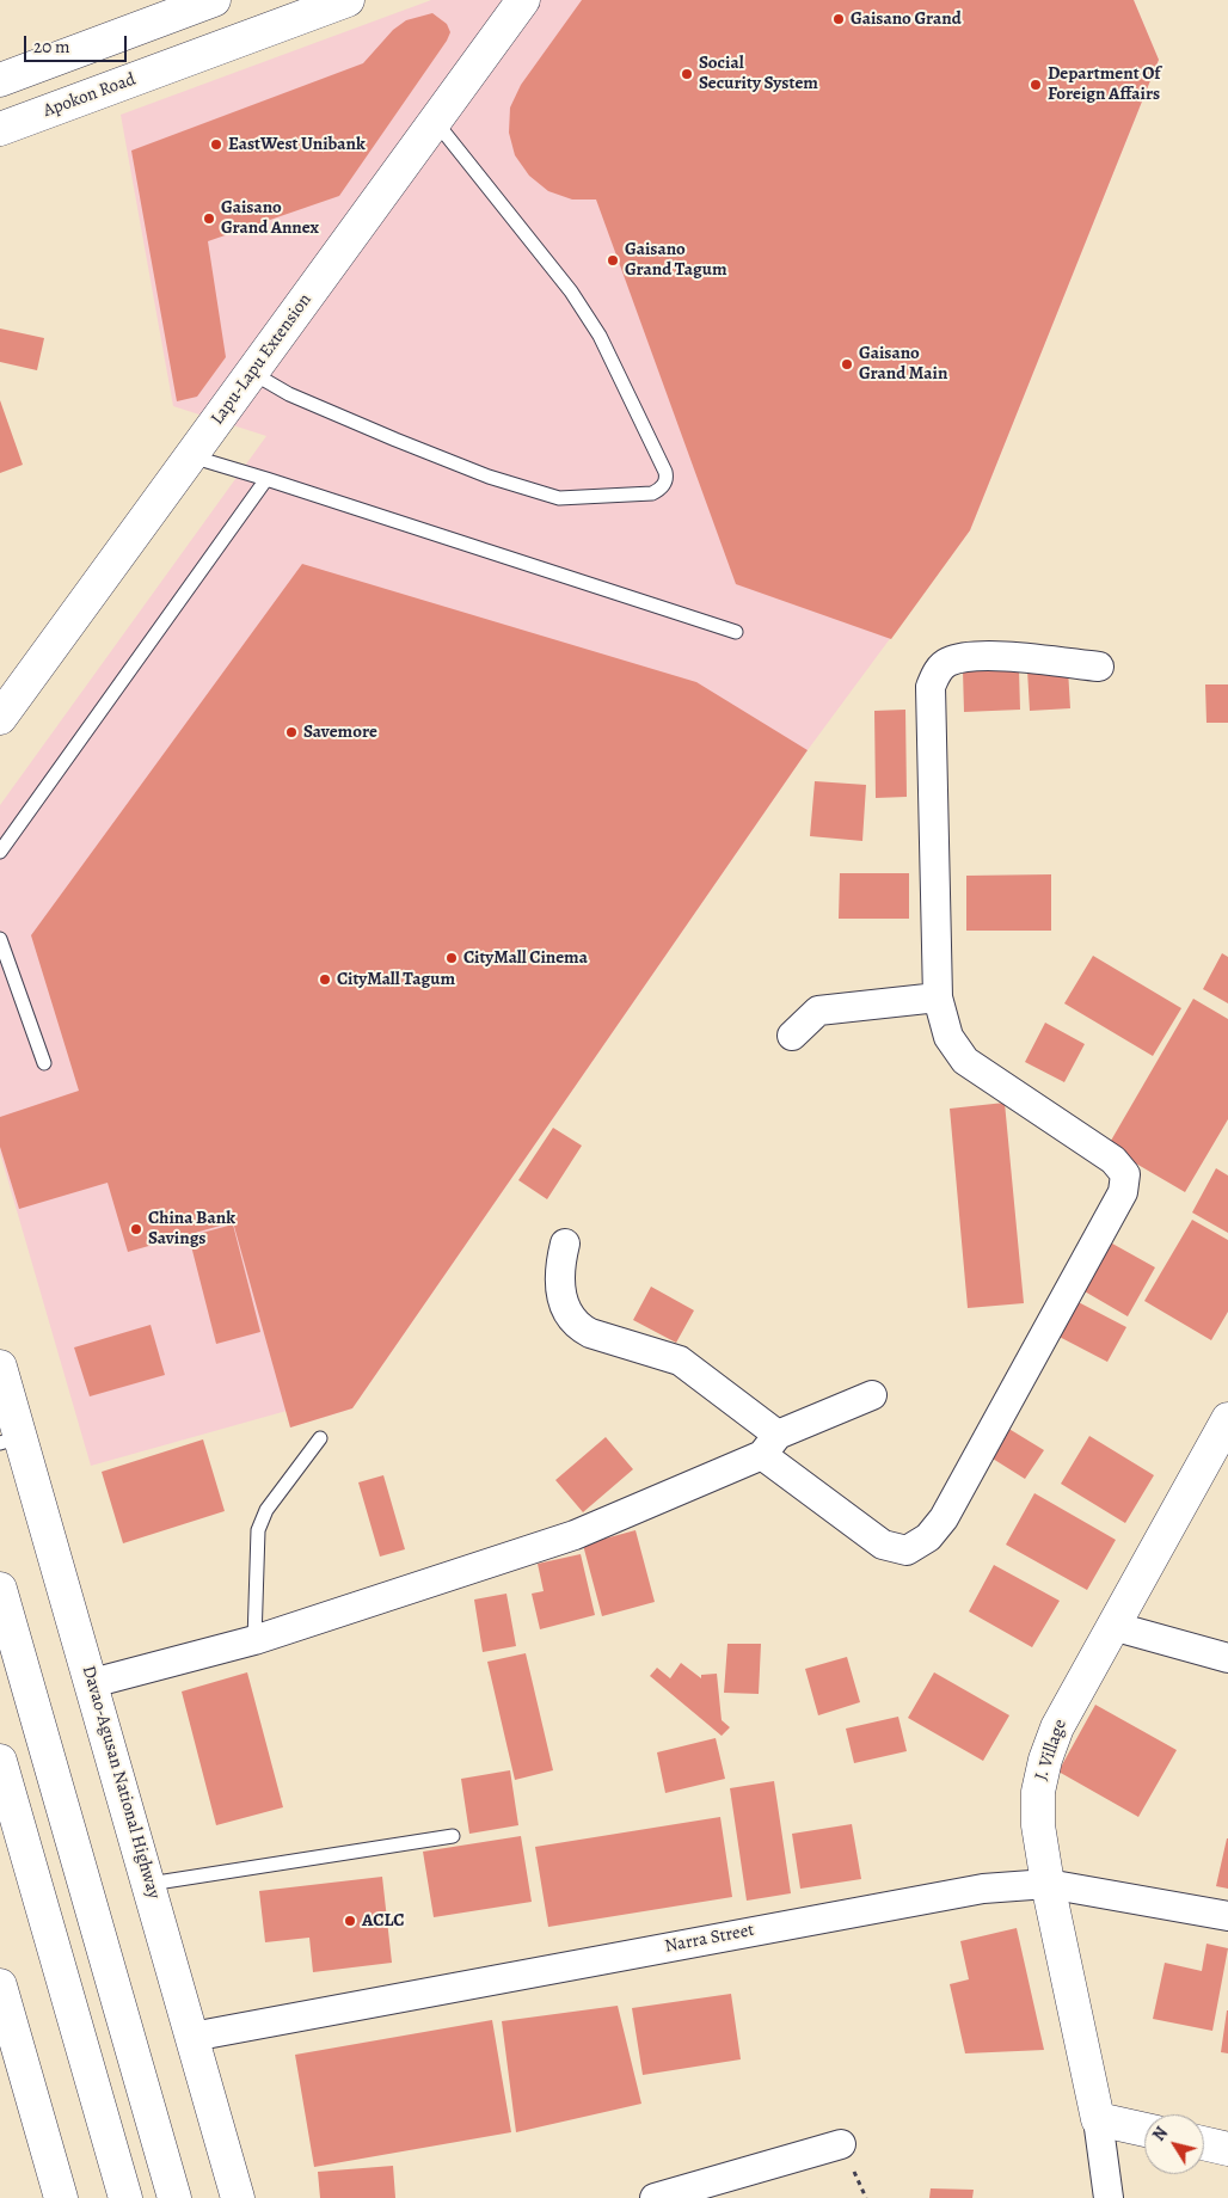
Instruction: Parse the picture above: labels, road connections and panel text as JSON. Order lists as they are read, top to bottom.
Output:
{
  "streets": {
    "main road": [
      "Apokon Road",
      "Lapu-Lapu Extension",
      "J. Village",
      "Davao-Agusan National Highway"
    ],
    "street": ["Narra Street"]
  },
  "crossings": [
    ["J. Village", "Narra Street"],
    ["Davao-Agusan National Highway", "Narra Street"]
  ],
  "places": [
    "Gaisano Grand",
    "Social Security System",
    "Department Of Foreign Affairs",
    "EastWest Unibank",
    "Gaisano Grand Annex",
    "Gaisano Grand Tagum",
    "Gaisano Grand Main",
    "Savemore",
    "CityMall Cinema",
    "CityMall Tagum",
    "China Bank Savings",
    "ACLC"
  ],
  "scale_bar": "20 m",
  "north": "top left"
}
